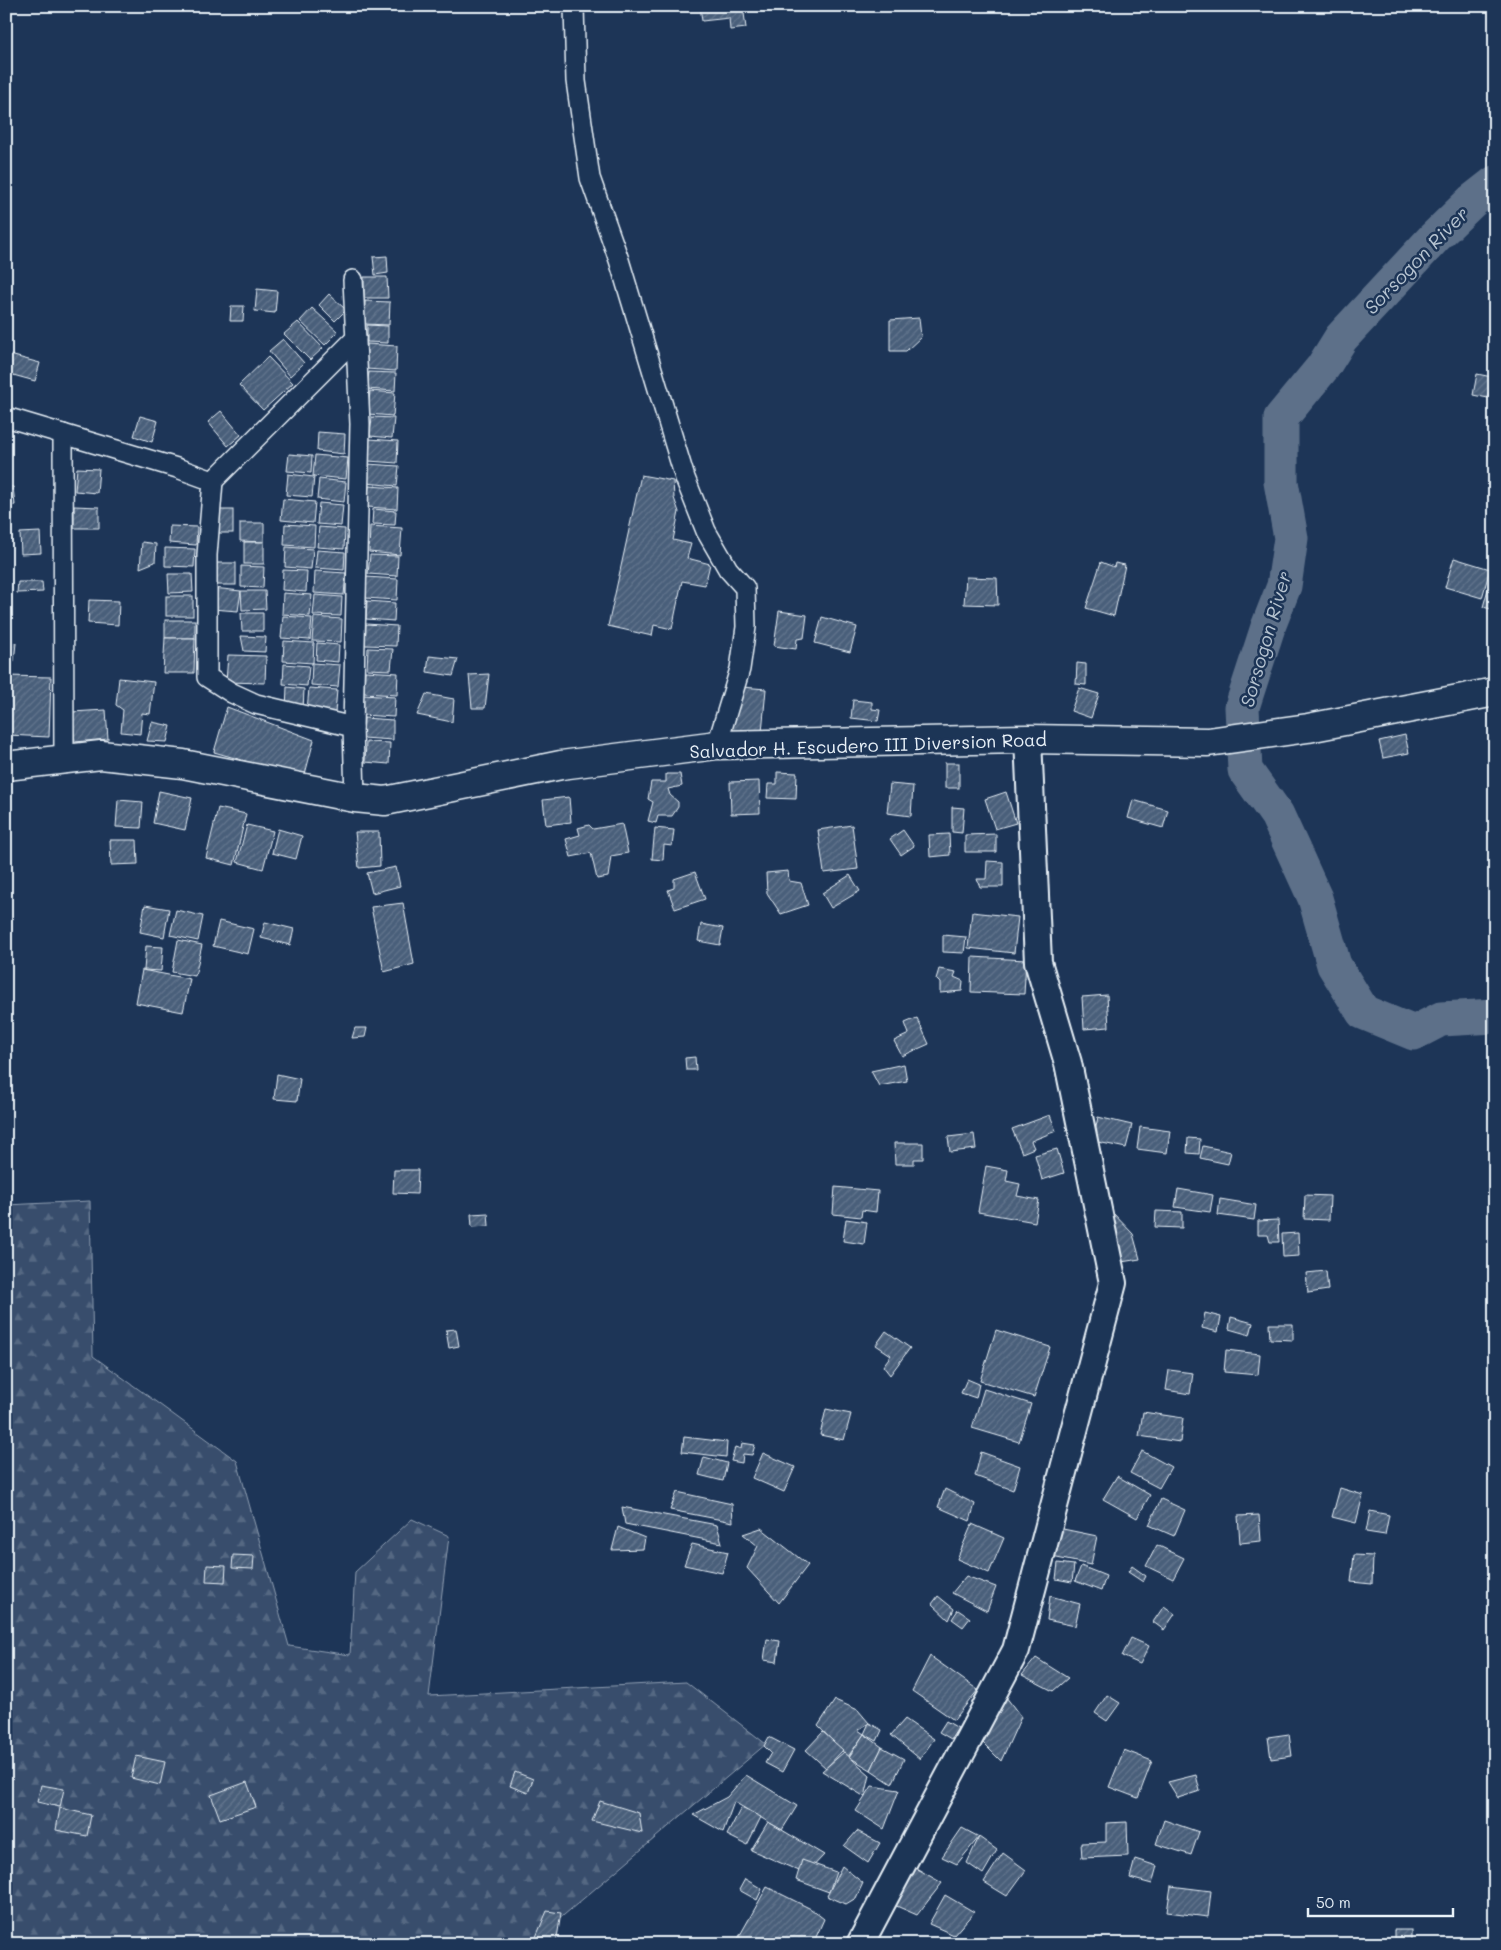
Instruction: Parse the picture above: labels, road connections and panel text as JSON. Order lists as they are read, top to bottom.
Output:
{
  "streets": {
    "highway": ["Salvador H. Escudero III Diversion Road"]
  },
  "water": ["Sorsogon River"],
  "scale_bar": "50 m"
}
